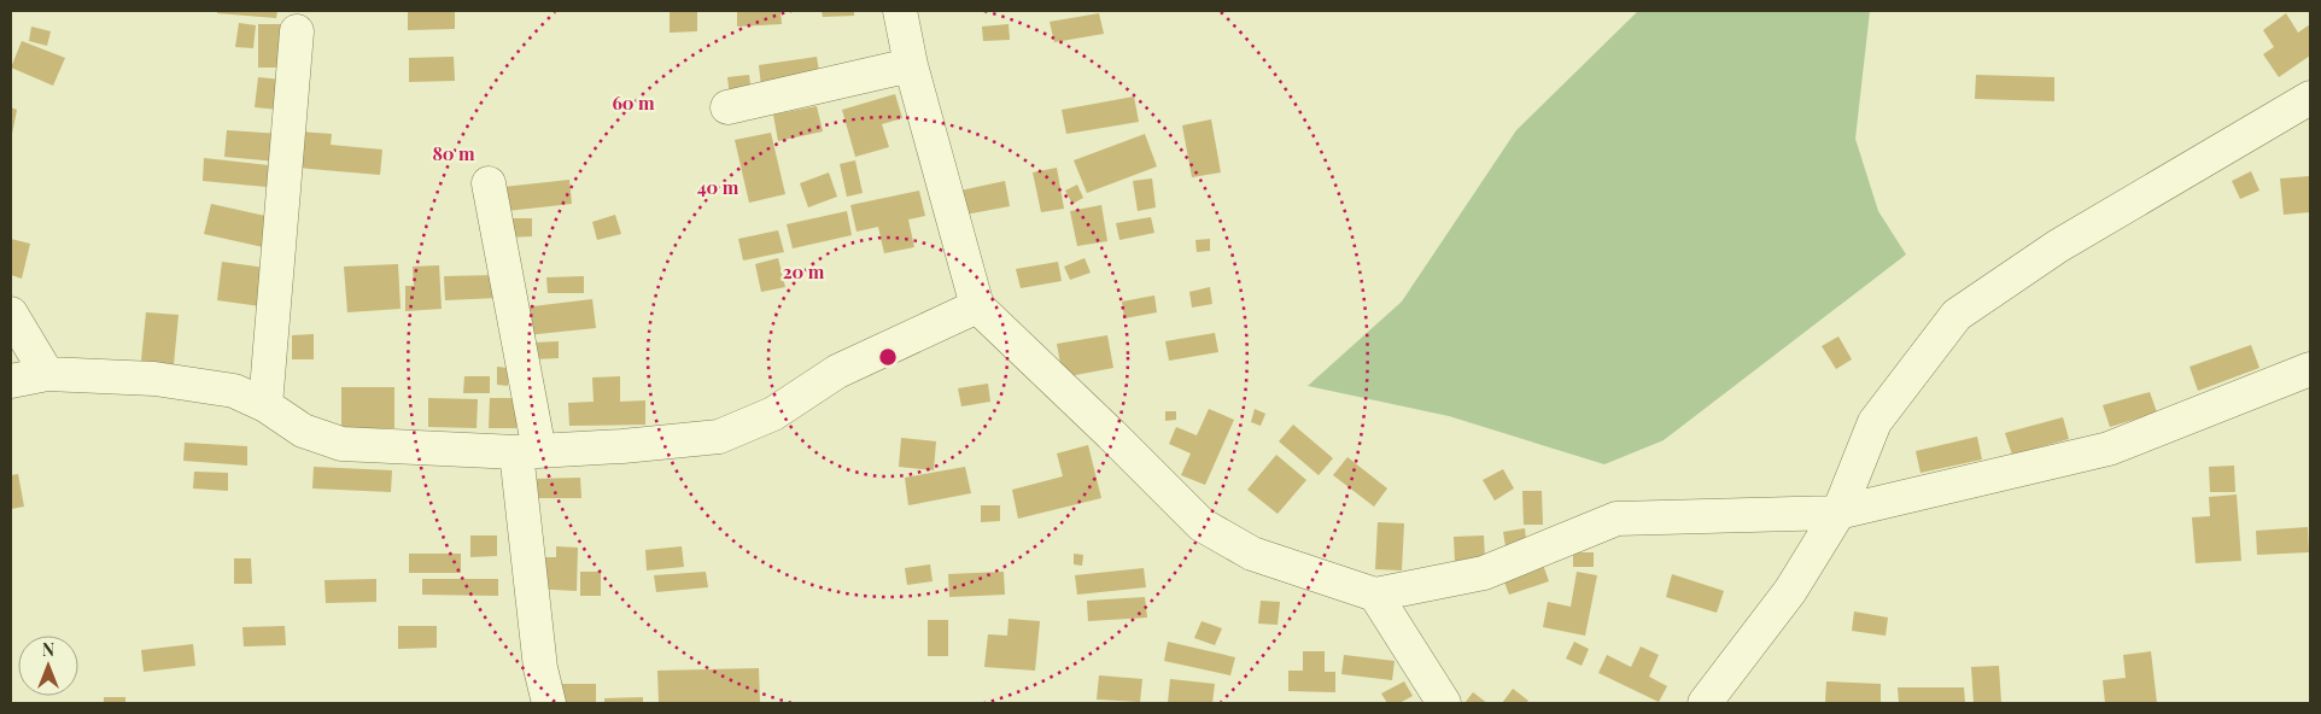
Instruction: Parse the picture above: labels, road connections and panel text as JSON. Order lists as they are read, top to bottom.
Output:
{
  "north": "top",
  "rings": [
    "60 m",
    "80 m",
    "40 m",
    "20 m"
  ]
}
